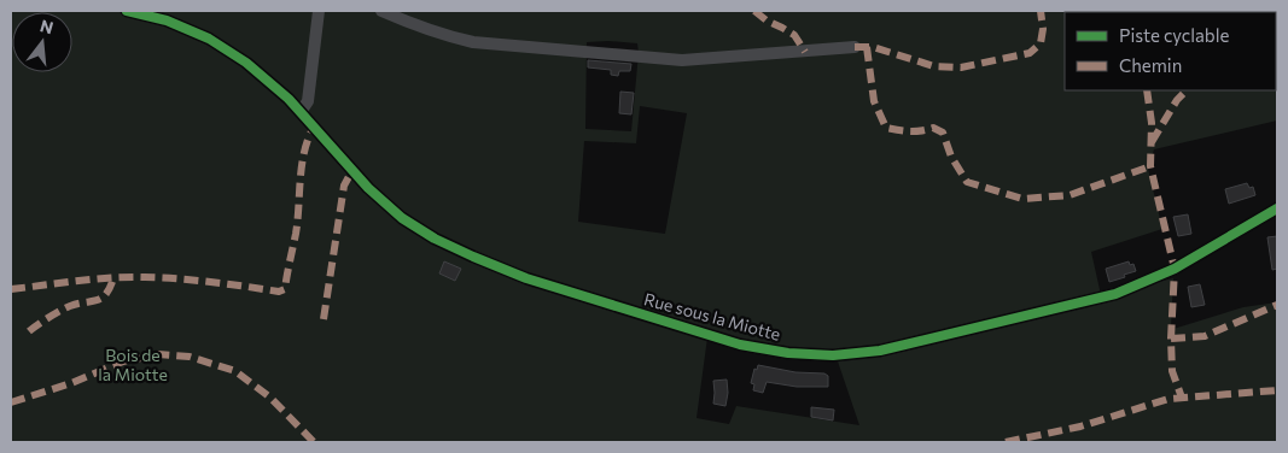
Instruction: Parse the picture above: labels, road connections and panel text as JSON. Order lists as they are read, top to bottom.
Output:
{
  "streets": {
    "street": ["Rue sous la Miotte"]
  },
  "parks": ["Bois de la Miotte"],
  "legend": ["Piste cyclable", "Chemin"],
  "north": "top"
}
